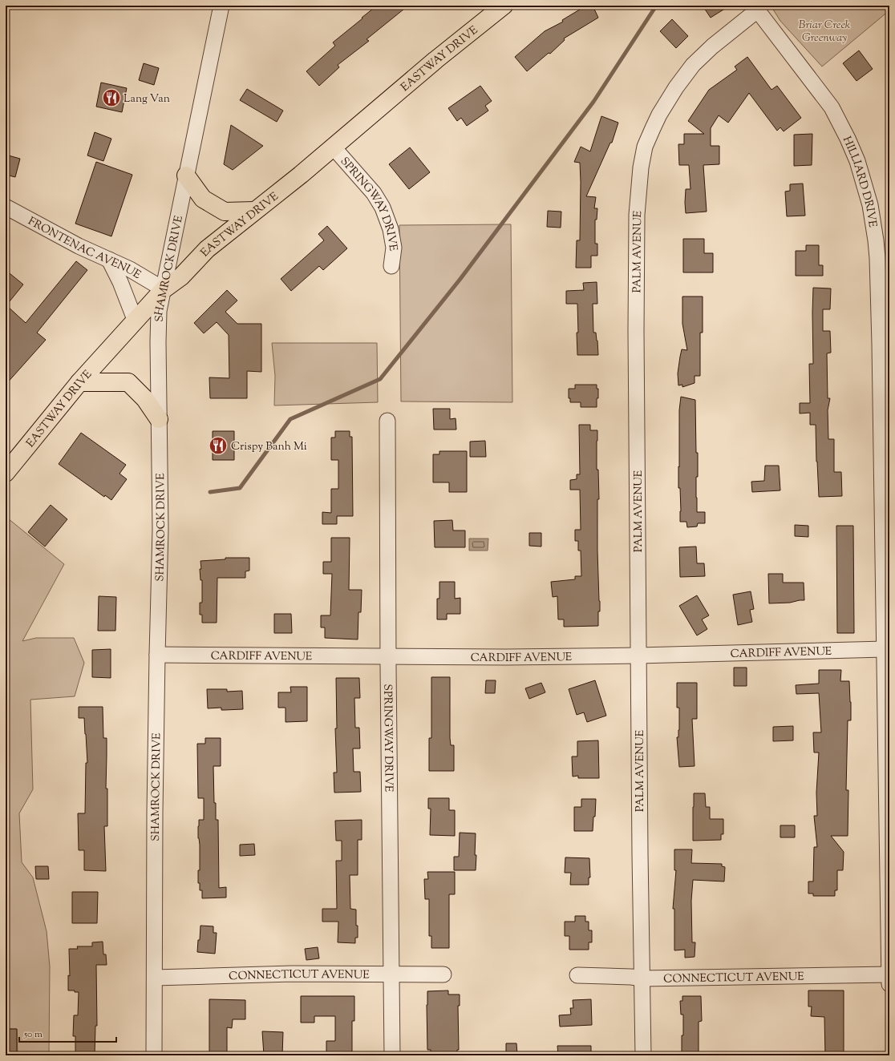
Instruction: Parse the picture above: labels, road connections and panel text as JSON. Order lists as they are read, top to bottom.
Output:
{
  "streets": {
    "main road": ["EASTWAY DRIVE"],
    "street": [
      "HILLIARD DRIVE",
      "SPRINGWAY DRIVE",
      "FRONTENAC AVENUE",
      "PALM AVENUE",
      "SHAMROCK DRIVE",
      "CARDIFF AVENUE",
      "CONNECTICUT AVENUE"
    ]
  },
  "crossings": [
    ["EASTWAY DRIVE", "SPRINGWAY DRIVE"],
    ["EASTWAY DRIVE", "FRONTENAC AVENUE"],
    ["EASTWAY DRIVE", "SHAMROCK DRIVE"],
    ["HILLIARD DRIVE", "PALM AVENUE"],
    ["HILLIARD DRIVE", "CARDIFF AVENUE"],
    ["HILLIARD DRIVE", "CONNECTICUT AVENUE"],
    ["SPRINGWAY DRIVE", "CARDIFF AVENUE"],
    ["SPRINGWAY DRIVE", "CONNECTICUT AVENUE"],
    ["FRONTENAC AVENUE", "SHAMROCK DRIVE"],
    ["PALM AVENUE", "CARDIFF AVENUE"],
    ["PALM AVENUE", "CONNECTICUT AVENUE"],
    ["SHAMROCK DRIVE", "CARDIFF AVENUE"],
    ["SHAMROCK DRIVE", "CONNECTICUT AVENUE"]
  ],
  "parks": ["Briar Creek Greenway"],
  "places": {
    "restaurant": ["Lang Van", "Crispy Banh Mi"]
  },
  "scale_bar": "50 m"
}
